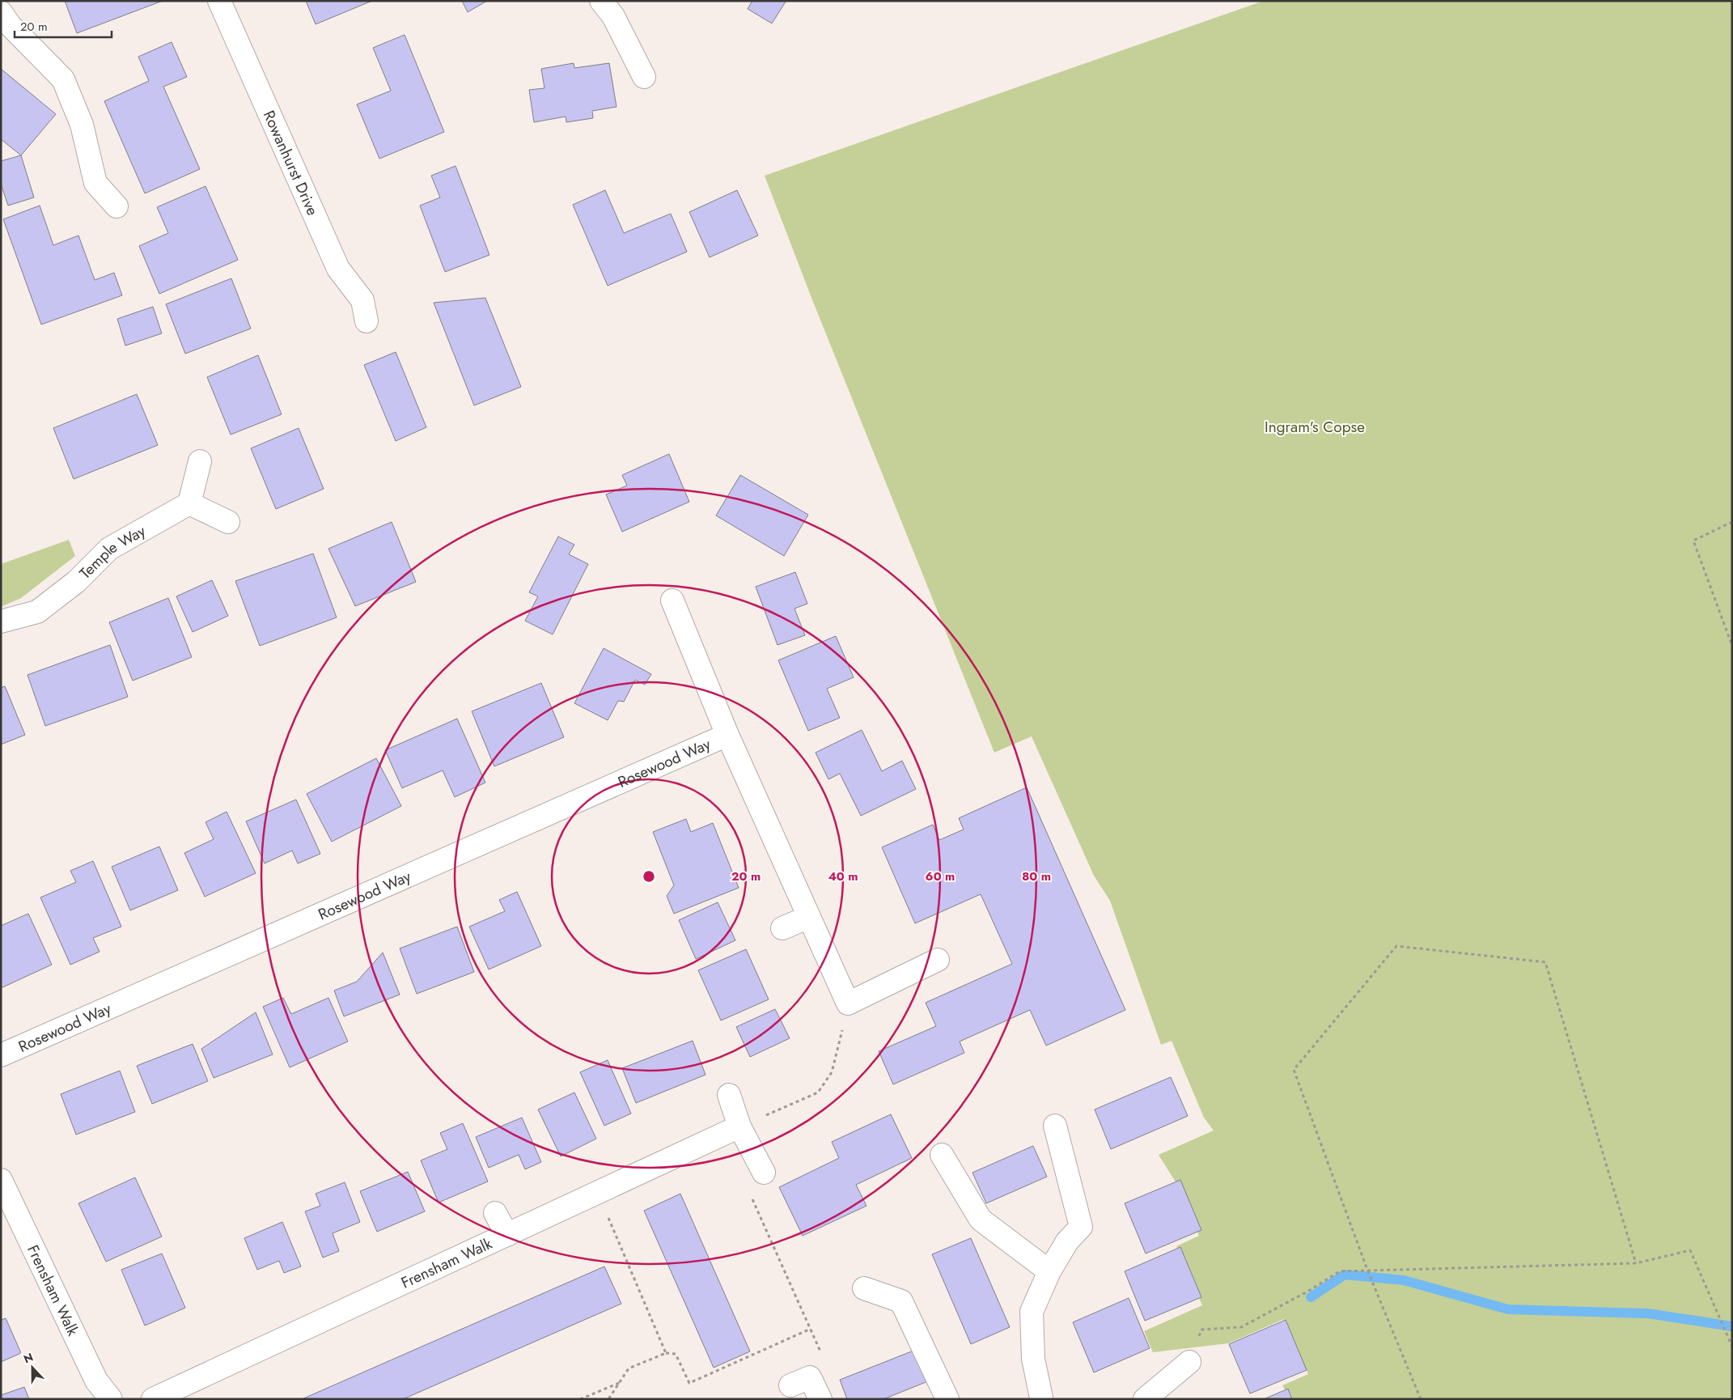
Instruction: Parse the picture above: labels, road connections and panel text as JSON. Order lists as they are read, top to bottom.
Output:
{
  "streets": {
    "street": [
      "Rowanhurst Drive",
      "Temple Way",
      "Rosewood Way",
      "Frensham Walk"
    ]
  },
  "parks": ["Ingram's Copse"],
  "scale_bar": "20 m",
  "north": "top",
  "rings": [
    "20 m",
    "40 m",
    "60 m",
    "80 m"
  ]
}
